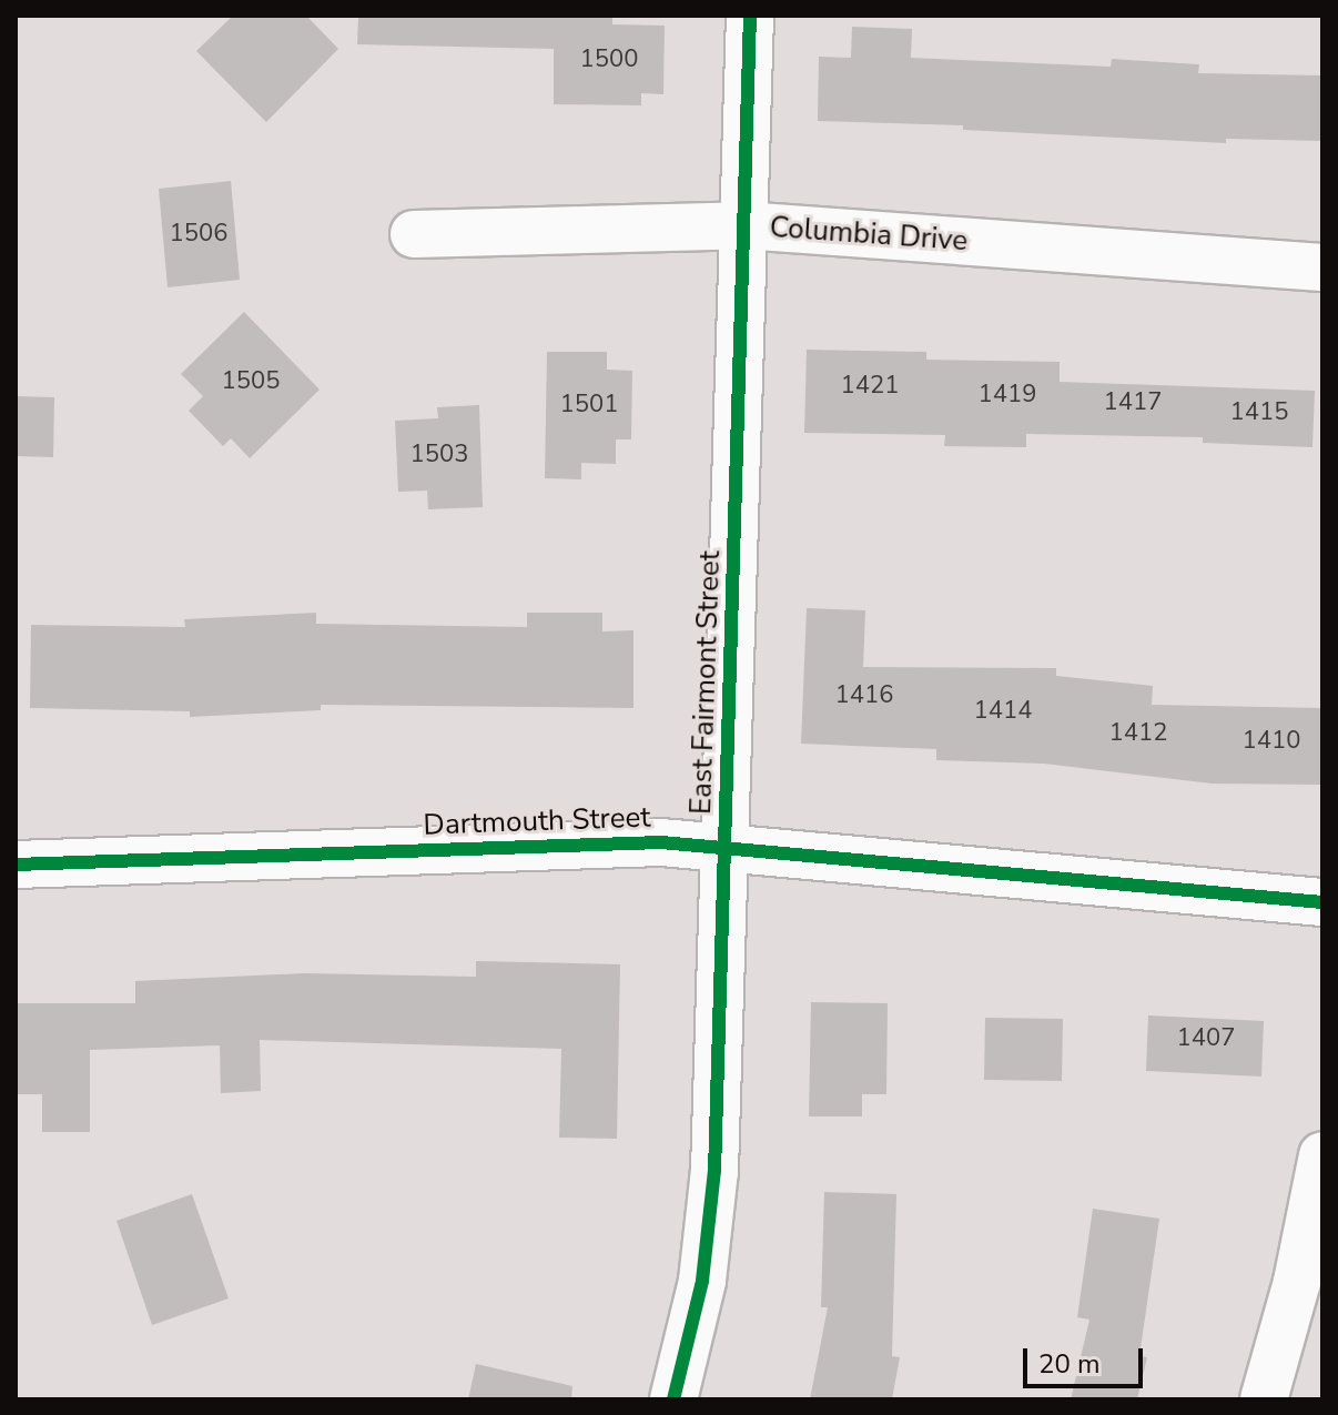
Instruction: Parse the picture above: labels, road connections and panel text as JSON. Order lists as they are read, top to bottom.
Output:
{
  "streets": {
    "street": ["Columbia Drive", "East Fairmont Street", "Dartmouth Street"]
  },
  "crossings": [
    ["Columbia Drive", "East Fairmont Street"],
    ["East Fairmont Street", "Dartmouth Street"]
  ],
  "house_numbers": [
    "1500",
    "1506",
    "1505",
    "1421",
    "1419",
    "1417",
    "1501",
    "1415",
    "1503",
    "1416",
    "1414",
    "1412",
    "1410",
    "1407"
  ],
  "scale_bar": "20 m"
}
